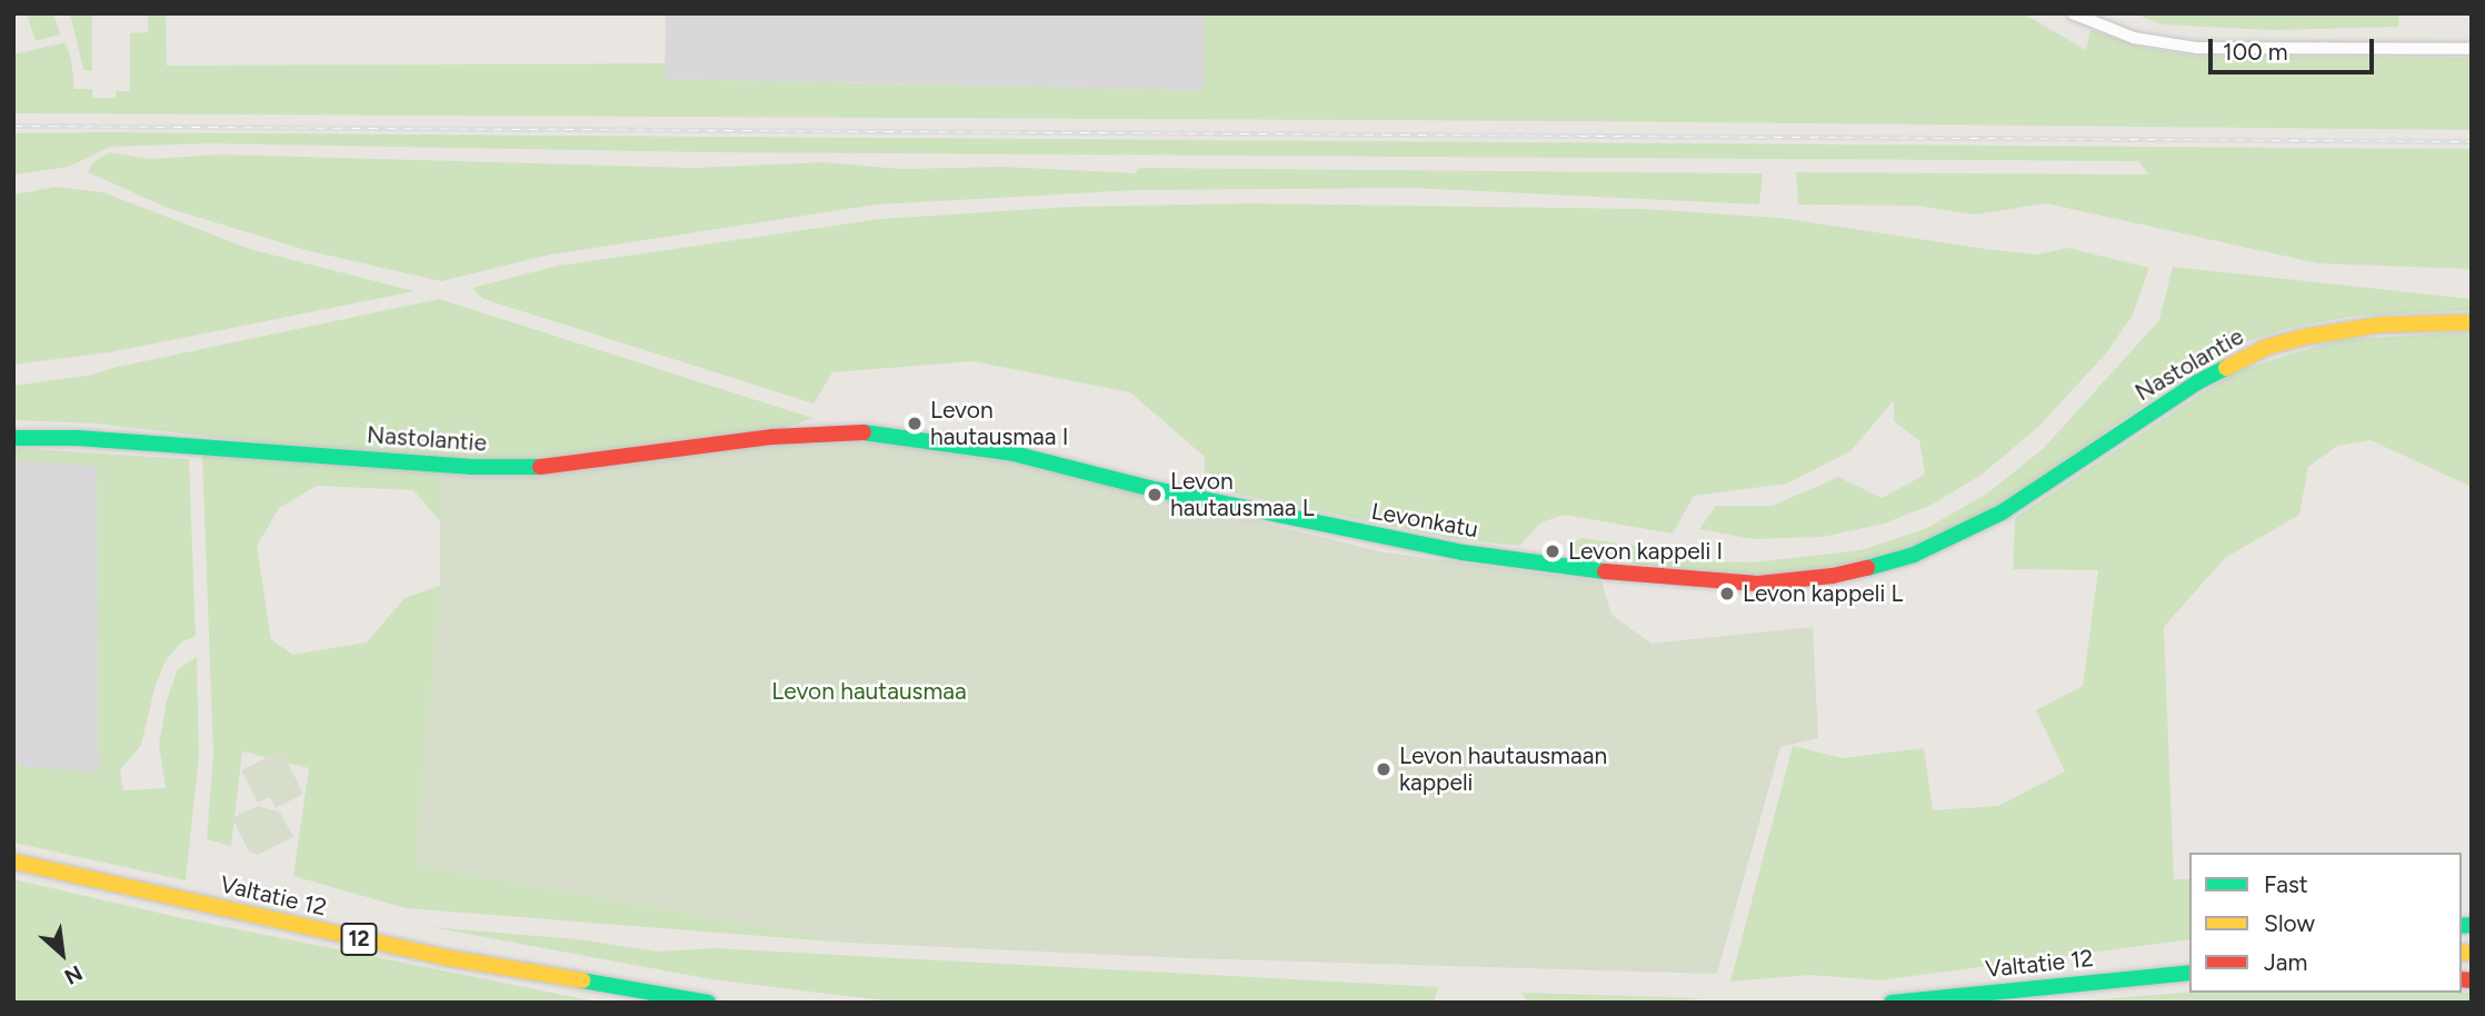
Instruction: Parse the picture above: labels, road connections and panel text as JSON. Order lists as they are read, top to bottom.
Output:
{
  "streets": {
    "main road": [
      "Nastolantie",
      "Levonkatu",
      "Valtatie 12",
      "12"
    ]
  },
  "crossings": [
    ["Nastolantie", "Levonkatu"]
  ],
  "parks": ["Levon hautausmaa"],
  "places": [
    "Levon hautausmaa I",
    "Levon hautausmaa L",
    "Levon kappeli I",
    "Levon kappeli L",
    "Levon hautausmaan kappeli"
  ],
  "legend": ["Fast", "Slow", "Jam"],
  "scale_bar": "100 m",
  "north": "bottom right"
}
